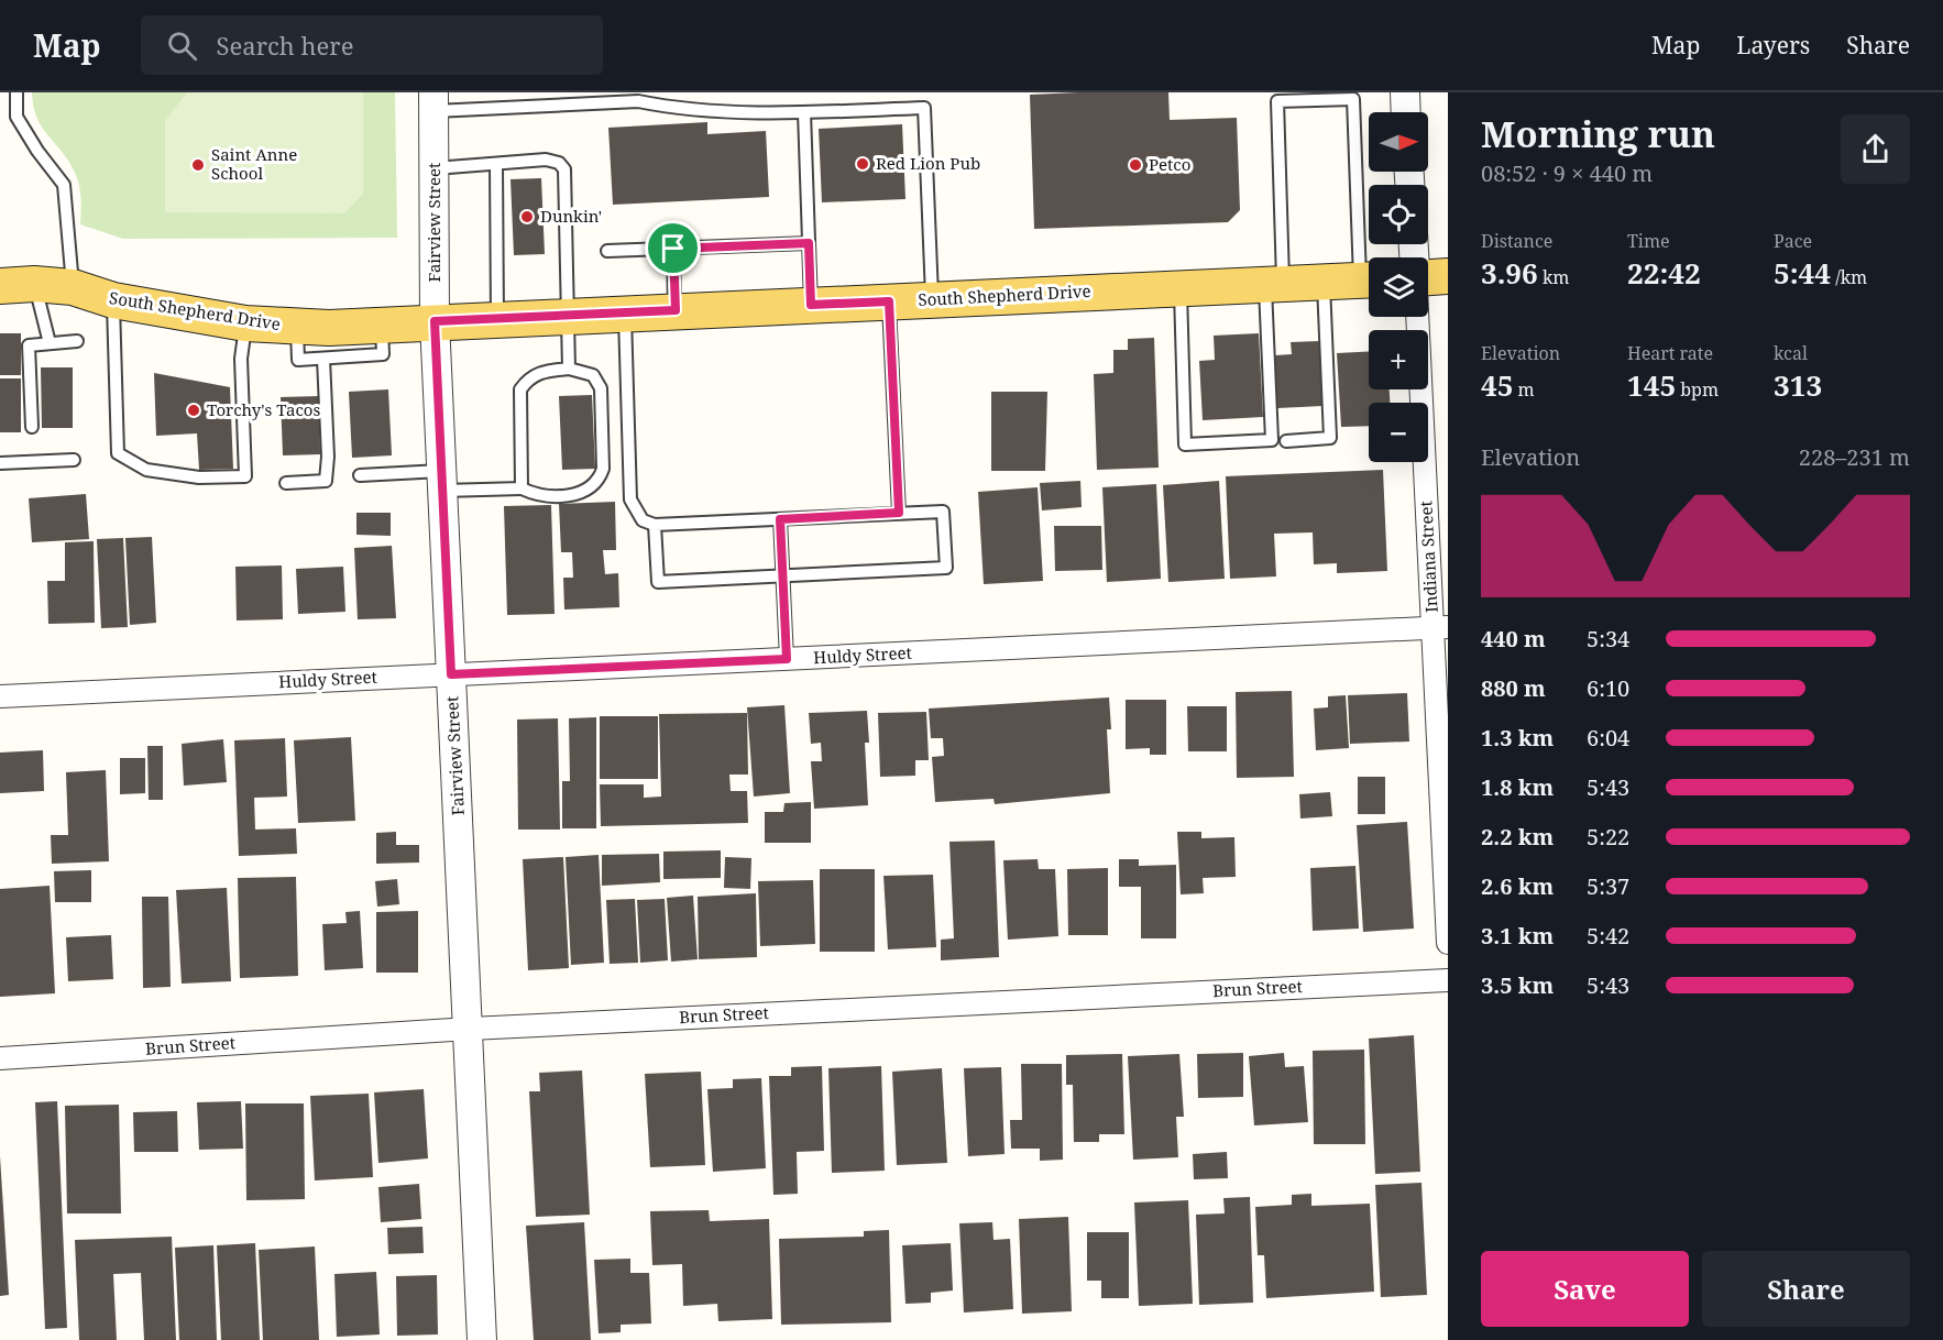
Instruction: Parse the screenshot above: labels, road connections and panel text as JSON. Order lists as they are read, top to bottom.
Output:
{
  "streets": {
    "main road": ["South Shepherd Drive"],
    "street": [
      "Fairview Street",
      "Indiana Street",
      "Huldy Street",
      "Brun Street"
    ]
  },
  "crossings": [
    ["Fairview Street", "South Shepherd Drive"],
    ["Fairview Street", "Huldy Street"],
    ["Fairview Street", "Brun Street"],
    ["Indiana Street", "Huldy Street"]
  ],
  "places": [
    "Red Lion Pub",
    "Saint Anne School",
    "Petco",
    "Dunkin'",
    "Torchy's Tacos"
  ],
  "north": "right",
  "page": {
    "header": "Map",
    "search": "Search here",
    "nav": ["Map", "Layers", "Share"],
    "heading": ["Morning run", "08:52 · 9 × 440 m"],
    "map_buttons": ["+", "−"],
    "stats": [
      ["Distance", "3.96 km"],
      ["Time", "22:42"],
      ["Pace", "5:44 /km"],
      ["Elevation", "45 m"],
      ["Heart rate", "145 bpm"],
      ["kcal", "313"]
    ],
    "chart": ["Elevation", "228–231 m"],
    "list": [
      {
        "name": "440 m",
        "note": "5:34"
      },
      {
        "name": "880 m",
        "note": "6:10"
      },
      {
        "name": "1.3 km",
        "note": "6:04"
      },
      {
        "name": "1.8 km",
        "note": "5:43"
      },
      {
        "name": "2.2 km",
        "note": "5:22"
      },
      {
        "name": "2.6 km",
        "note": "5:37"
      },
      {
        "name": "3.1 km",
        "note": "5:42"
      },
      {
        "name": "3.5 km",
        "note": "5:43"
      }
    ],
    "buttons": ["Save", "Share"]
  }
}
